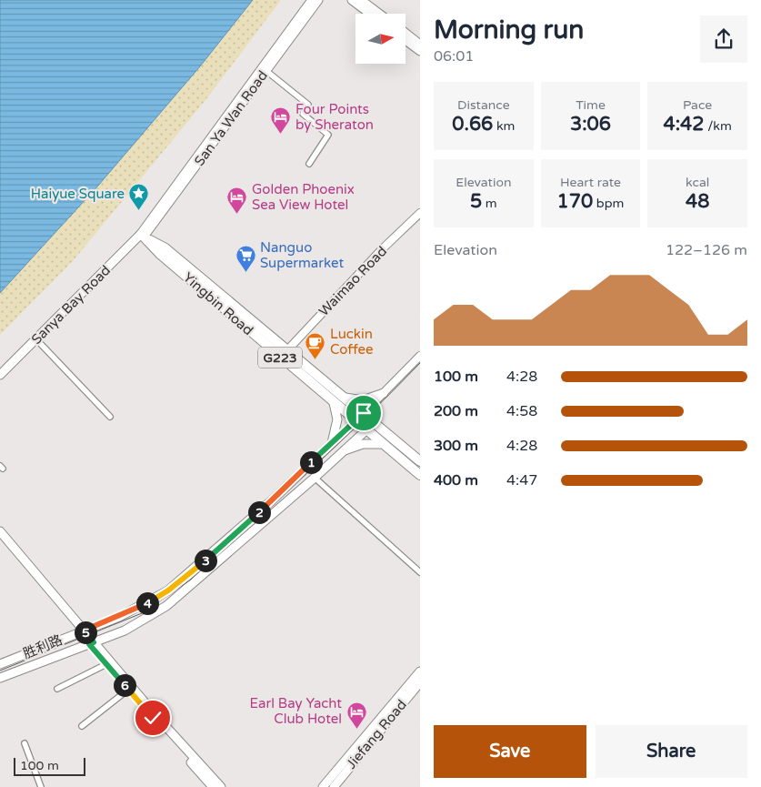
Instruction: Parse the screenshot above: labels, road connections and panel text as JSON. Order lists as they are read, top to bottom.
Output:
{
  "streets": {
    "highway": ["Yingbin Road", "G223"],
    "main road": [
      "San Ya Wan Road",
      "Sanya Bay Road",
      "胜利路",
      "Jiefang Road"
    ],
    "street": ["Waimao Road"]
  },
  "crossings": [
    ["San Ya Wan Road", "Yingbin Road"],
    ["San Ya Wan Road", "Sanya Bay Road"],
    ["Waimao Road", "Yingbin Road"],
    ["Yingbin Road", "Sanya Bay Road"],
    ["Yingbin Road", "胜利路"]
  ],
  "places": {
    "hotel": ["Four Points by Sheraton", "Golden Phoenix Sea View Hotel", "Earl Bay Yacht Club Hotel"],
    "place": ["Haiyue Square"],
    "supermarket": ["Nanguo Supermarket"],
    "cafe": ["Luckin Coffee"]
  },
  "scale_bar": "100 m",
  "north": "right",
  "page": {
    "heading": ["Morning run", "06:01"],
    "stats": [
      ["Distance", "0.66 km"],
      ["Time", "3:06"],
      ["Pace", "4:42 /km"],
      ["Elevation", "5 m"],
      ["Heart rate", "170 bpm"],
      ["kcal", "48"]
    ],
    "chart": ["Elevation", "122–126 m"],
    "list": [
      {
        "name": "100 m",
        "note": "4:28"
      },
      {
        "name": "200 m",
        "note": "4:58"
      },
      {
        "name": "300 m",
        "note": "4:28"
      },
      {
        "name": "400 m",
        "note": "4:47"
      }
    ],
    "pins": [
      "1",
      "2",
      "3",
      "4",
      "5",
      "6"
    ],
    "buttons": ["Save", "Share"],
    "scale": "100 m"
  }
}
